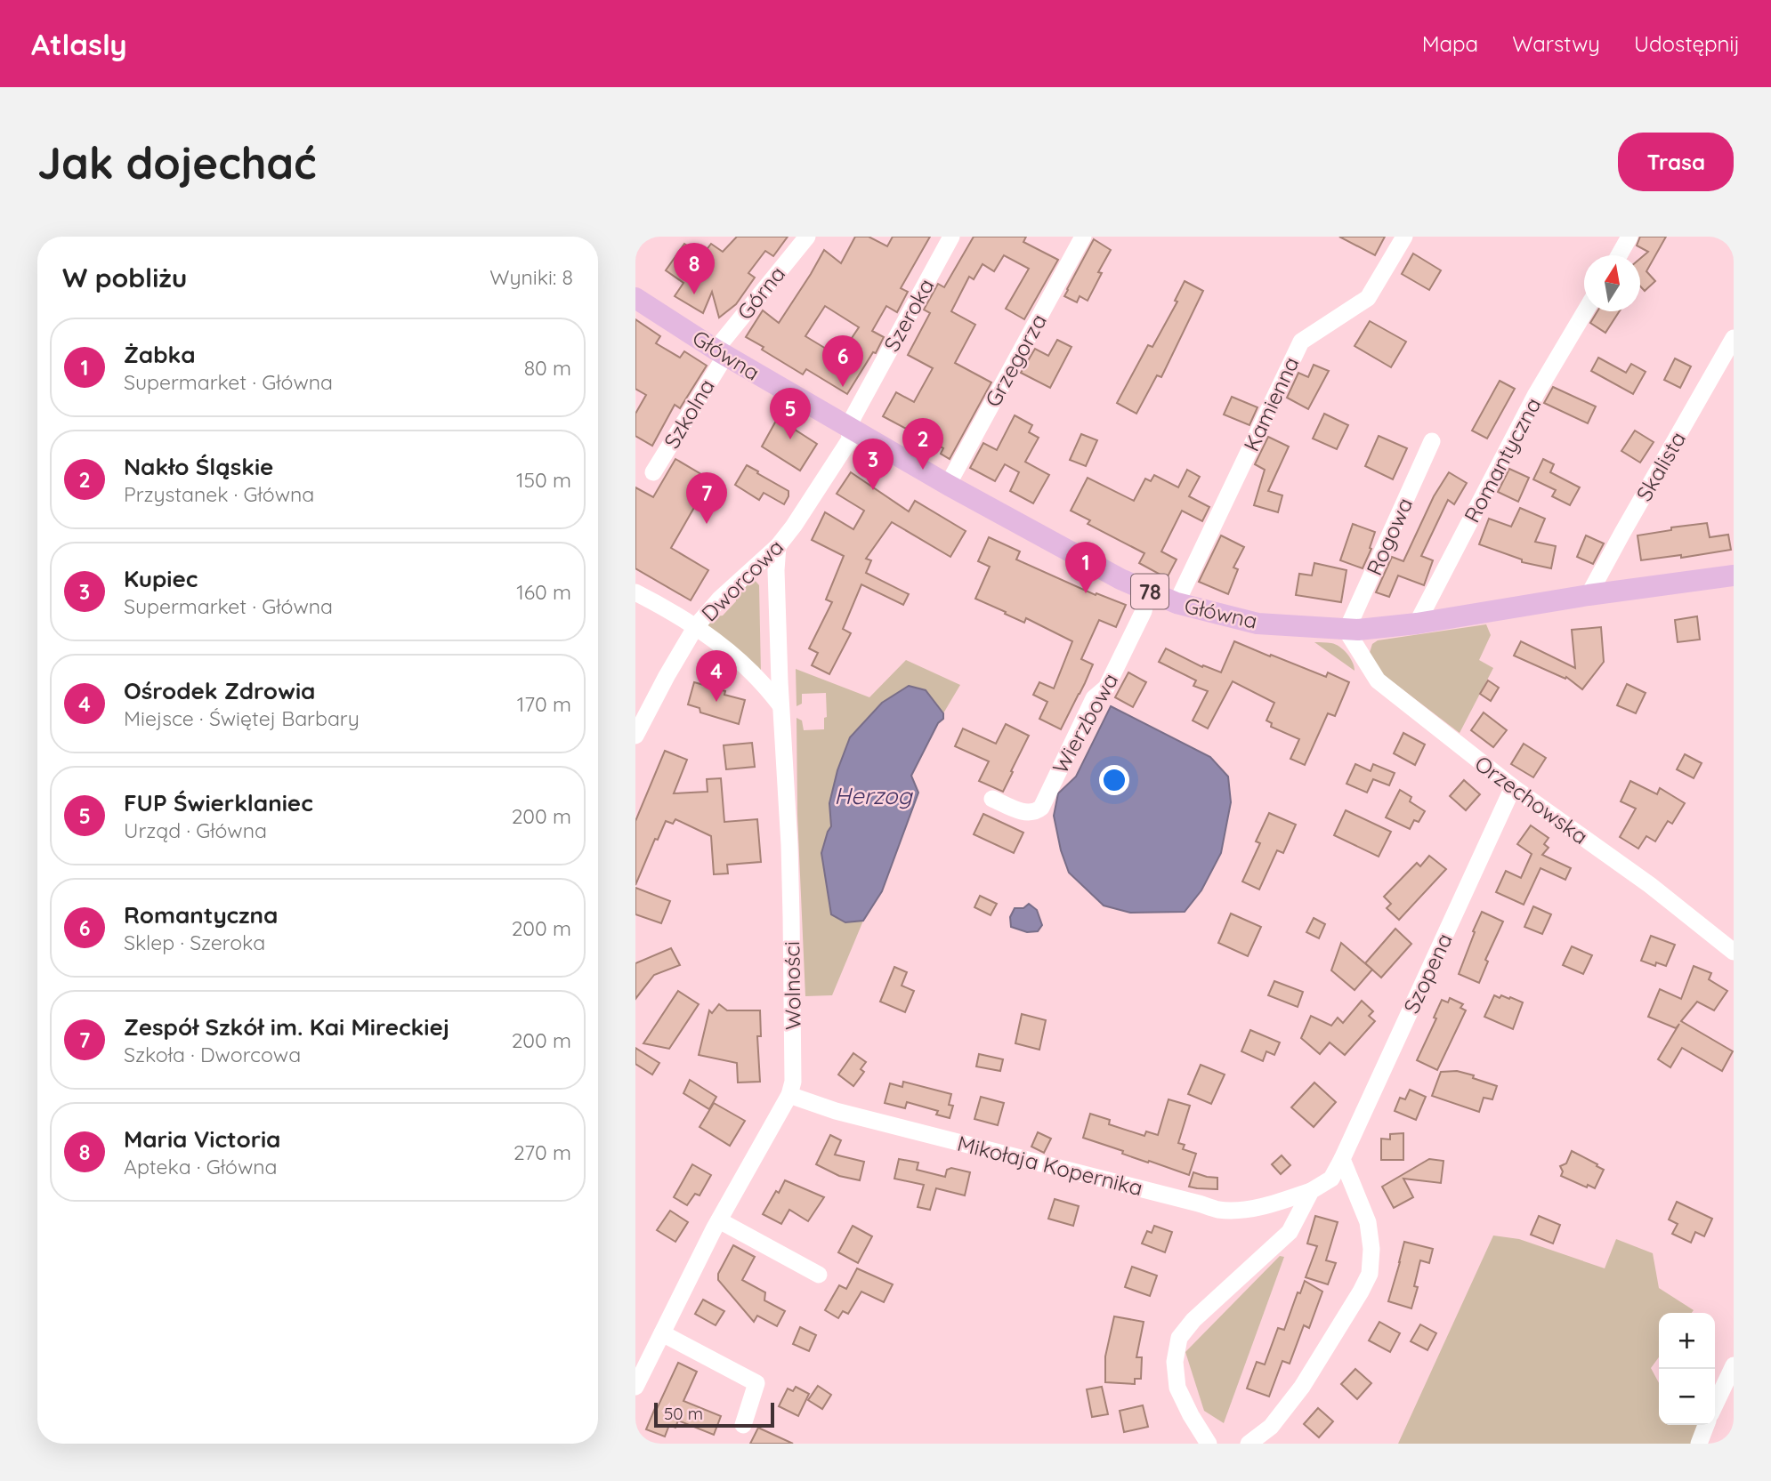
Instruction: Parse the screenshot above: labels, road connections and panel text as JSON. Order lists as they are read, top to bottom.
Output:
{
  "streets": {
    "main road": ["Główna", "78"],
    "street": [
      "Górna",
      "Szeroka",
      "Grzegorza",
      "Kamienna",
      "Szkolna",
      "Romantyczna",
      "Skalista",
      "Rogowa",
      "Dworcowa",
      "Wierzbowa",
      "Orzechowska",
      "Szopena",
      "Wolności",
      "Mikołaja Kopernika"
    ]
  },
  "crossings": [
    ["Górna", "Główna"],
    ["Górna", "Szkolna"],
    ["Szeroka", "Główna"],
    ["Szeroka", "Dworcowa"],
    ["Główna", "Grzegorza"],
    ["Główna", "Kamienna"],
    ["Główna", "Szkolna"],
    ["Główna", "Romantyczna"],
    ["Główna", "Skalista"],
    ["Główna", "Rogowa"],
    ["Główna", "Dworcowa"],
    ["Główna", "Wierzbowa"],
    ["Główna", "Orzechowska"],
    ["Rogowa", "Orzechowska"],
    ["Dworcowa", "Wolności"],
    ["Orzechowska", "Szopena"],
    ["Szopena", "Mikołaja Kopernika"],
    ["Wolności", "Mikołaja Kopernika"]
  ],
  "water": ["Herzog"],
  "scale_bar": "50 m",
  "north": "top",
  "page": {
    "header": "Atlasly",
    "nav": ["Mapa", "Warstwy", "Udostępnij"],
    "buttons": "Trasa",
    "title": "Jak dojechać",
    "heading": ["W pobliżu", "Wyniki: 8"],
    "pins": [
      "8",
      "6",
      "5",
      "2",
      "3",
      "7",
      "1",
      "4"
    ],
    "list": [
      {
        "mark": "1",
        "name": "Żabka",
        "note": "Supermarket · Główna",
        "value": "80 m"
      },
      {
        "mark": "2",
        "name": "Nakło Śląskie",
        "note": "Przystanek · Główna",
        "value": "150 m"
      },
      {
        "mark": "3",
        "name": "Kupiec",
        "note": "Supermarket · Główna",
        "value": "160 m"
      },
      {
        "mark": "4",
        "name": "Ośrodek Zdrowia",
        "note": "Miejsce · Świętej Barbary",
        "value": "170 m"
      },
      {
        "mark": "5",
        "name": "FUP Świerklaniec",
        "note": "Urząd · Główna",
        "value": "200 m"
      },
      {
        "mark": "6",
        "name": "Romantyczna",
        "note": "Sklep · Szeroka",
        "value": "200 m"
      },
      {
        "mark": "7",
        "name": "Zespół Szkół im. Kai Mireckiej",
        "note": "Szkoła · Dworcowa",
        "value": "200 m"
      },
      {
        "mark": "8",
        "name": "Maria Victoria",
        "note": "Apteka · Główna",
        "value": "270 m"
      }
    ],
    "map_buttons": ["+", "−"],
    "scale": "50 m"
  }
}
